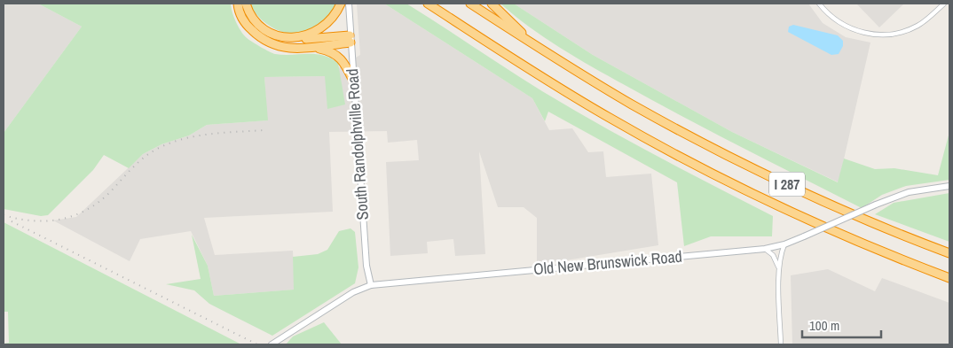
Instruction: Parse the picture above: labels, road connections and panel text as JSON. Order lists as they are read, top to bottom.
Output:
{
  "streets": {
    "highway": ["I 287"],
    "main road": ["South Randolphville Road", "Old New Brunswick Road"]
  },
  "crossings": [
    ["South Randolphville Road", "Old New Brunswick Road"]
  ],
  "scale_bar": "100 m"
}
